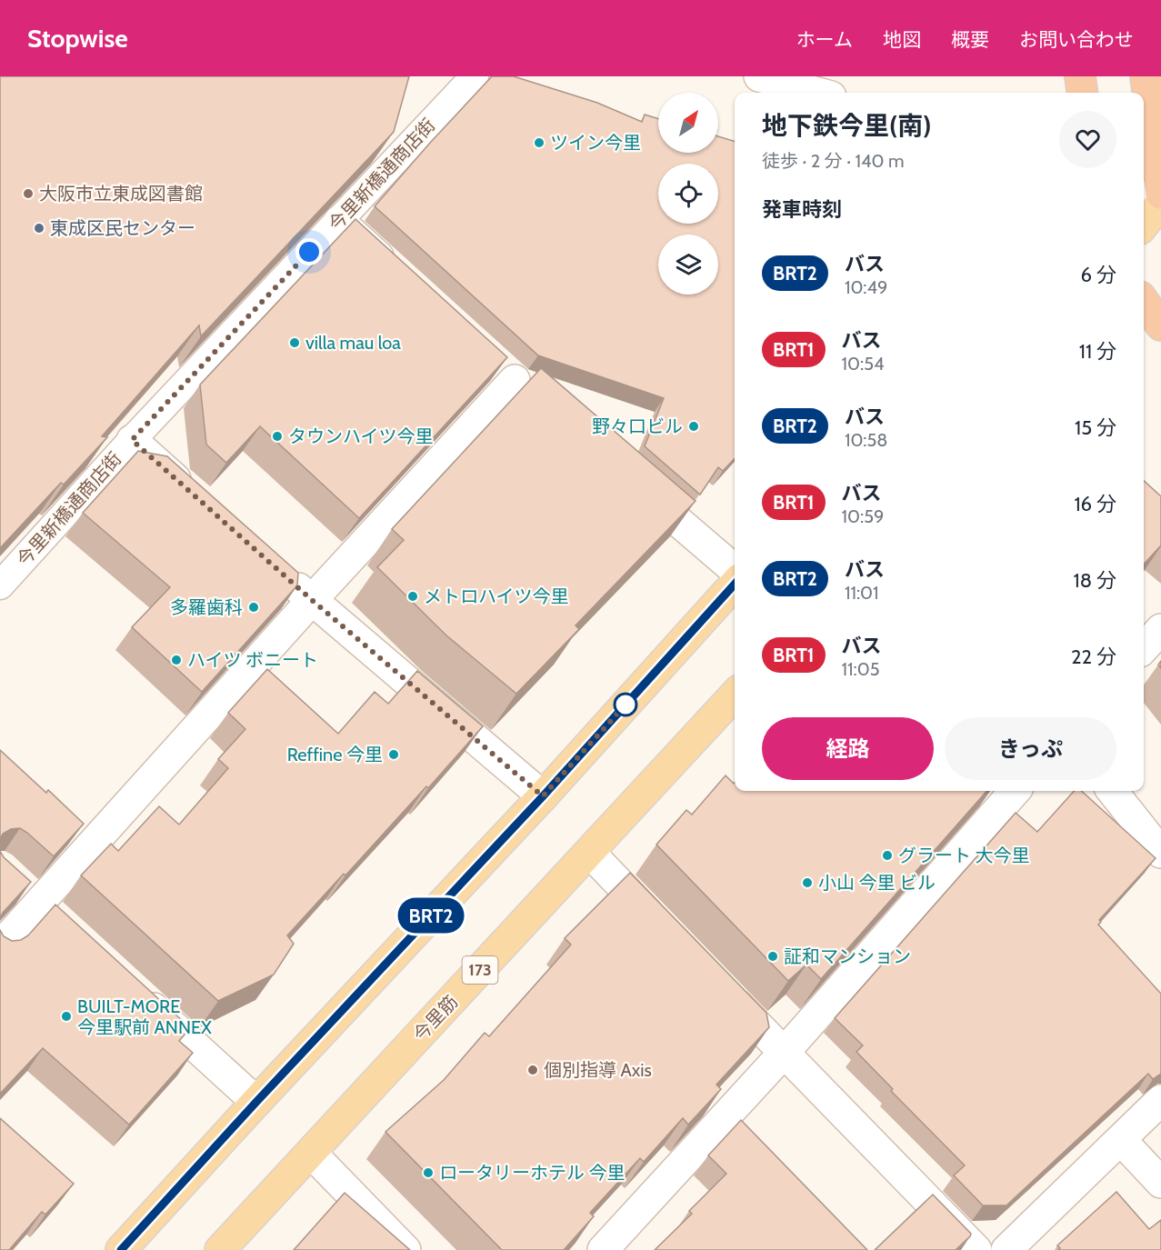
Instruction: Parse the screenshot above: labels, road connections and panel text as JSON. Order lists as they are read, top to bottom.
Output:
{
  "streets": {
    "main road": ["173", "今里筋"],
    "street": ["今里新橋通商店街"]
  },
  "places": [
    "ツイン今里",
    "大阪市立東成図書館",
    "東成区民センター",
    "villa mau loa",
    "野々口ビル",
    "タウンハイツ今里",
    "メトロハイツ今里",
    "多羅歯科",
    "ハイツ ボニート",
    "Reffine 今里",
    "グラート 大今里",
    "小山 今里 ビル",
    "証和マンション",
    "BUILT-MORE 今里駅前 ANNEX",
    "個別指導 Axis",
    "ロータリーホテル 今里"
  ],
  "lines": ["bus line BRT2"],
  "north": "top right",
  "page": {
    "header": "Stopwise",
    "nav": [
      "ホーム",
      "地図",
      "概要",
      "お問い合わせ"
    ],
    "on_map": "BRT2",
    "heading": [
      ["地下鉄今里(南)", "徒歩 · 2 分 · 140 m"],
      "発車時刻"
    ],
    "list": [
      {
        "mark": "BRT2",
        "name": "バス",
        "note": "10:49",
        "value": "6 分"
      },
      {
        "mark": "BRT1",
        "name": "バス",
        "note": "10:54",
        "value": "11 分"
      },
      {
        "mark": "BRT2",
        "name": "バス",
        "note": "10:58",
        "value": "15 分"
      },
      {
        "mark": "BRT1",
        "name": "バス",
        "note": "10:59",
        "value": "16 分"
      },
      {
        "mark": "BRT2",
        "name": "バス",
        "note": "11:01",
        "value": "18 分"
      },
      {
        "mark": "BRT1",
        "name": "バス",
        "note": "11:05",
        "value": "22 分"
      }
    ],
    "buttons": ["経路", "きっぷ"]
  }
}
